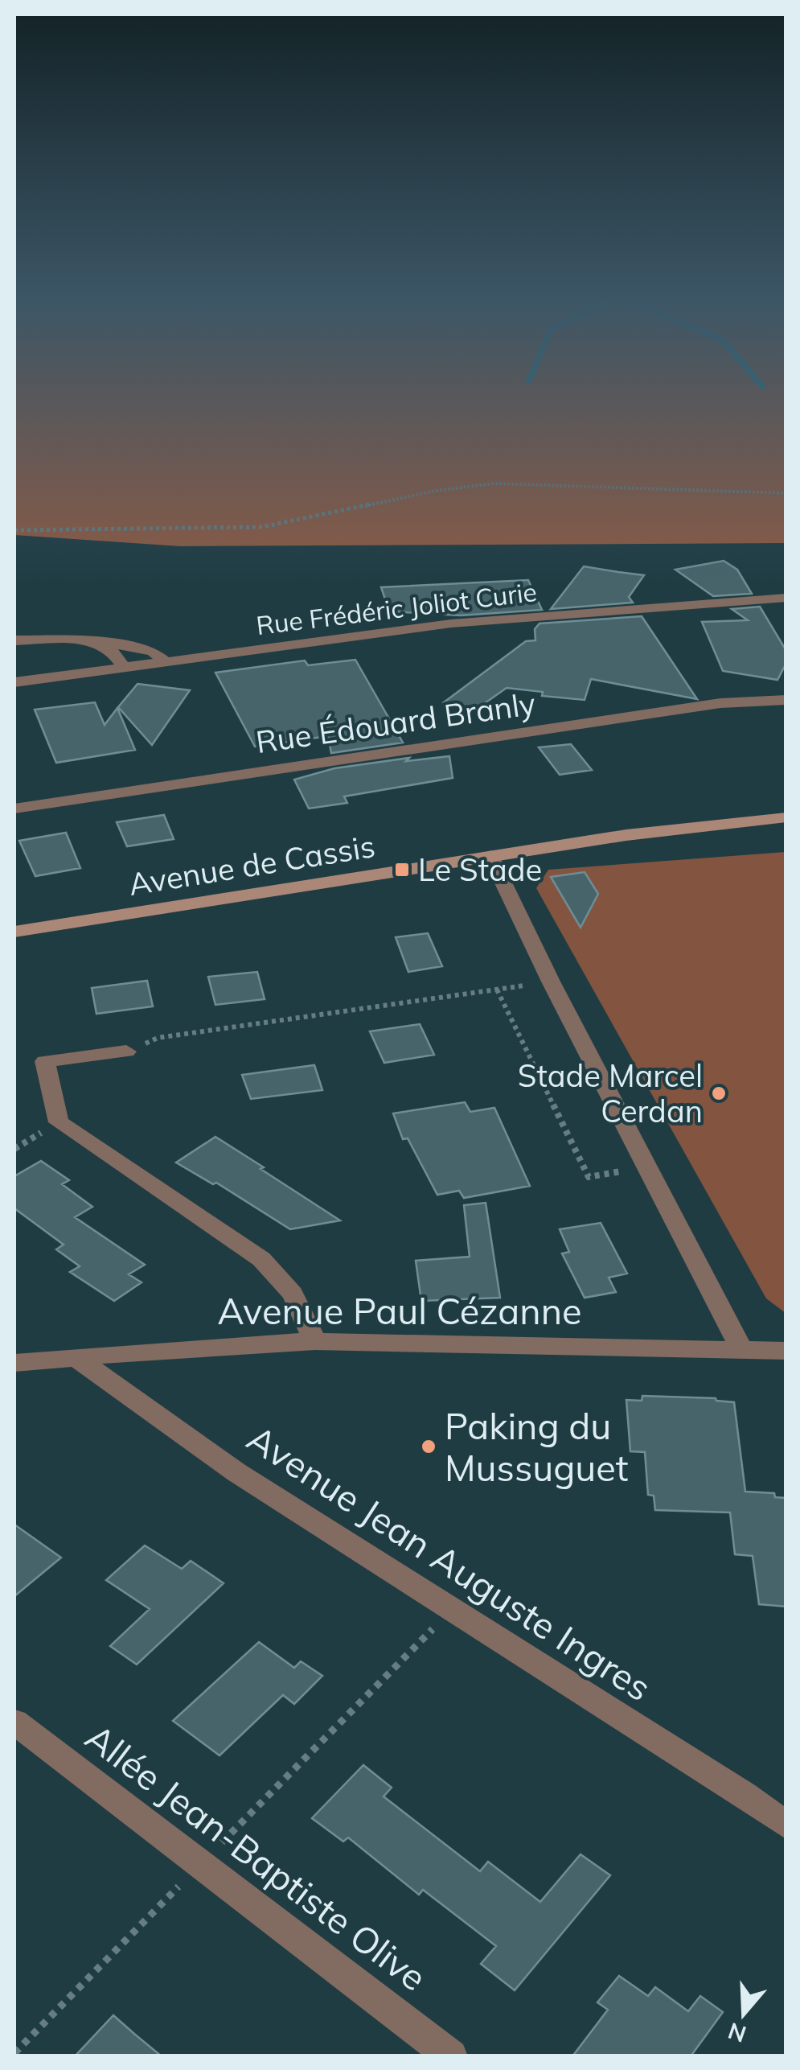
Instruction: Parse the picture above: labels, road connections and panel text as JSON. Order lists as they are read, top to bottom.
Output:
{
  "streets": {
    "main road": ["Avenue de Cassis"],
    "street": [
      "Rue Frédéric Joliot Curie",
      "Rue Édouard Branly",
      "Avenue Paul Cézanne",
      "Avenue Jean Auguste Ingres",
      "Allée Jean-Baptiste Olive"
    ]
  },
  "crossings": [
    ["Avenue Paul Cézanne", "Avenue Jean Auguste Ingres"]
  ],
  "places": {
    "transit": ["Le Stade"],
    "other": ["Stade Marcel Cerdan", "Paking du Mussuguet"]
  },
  "north": "bottom"
}
